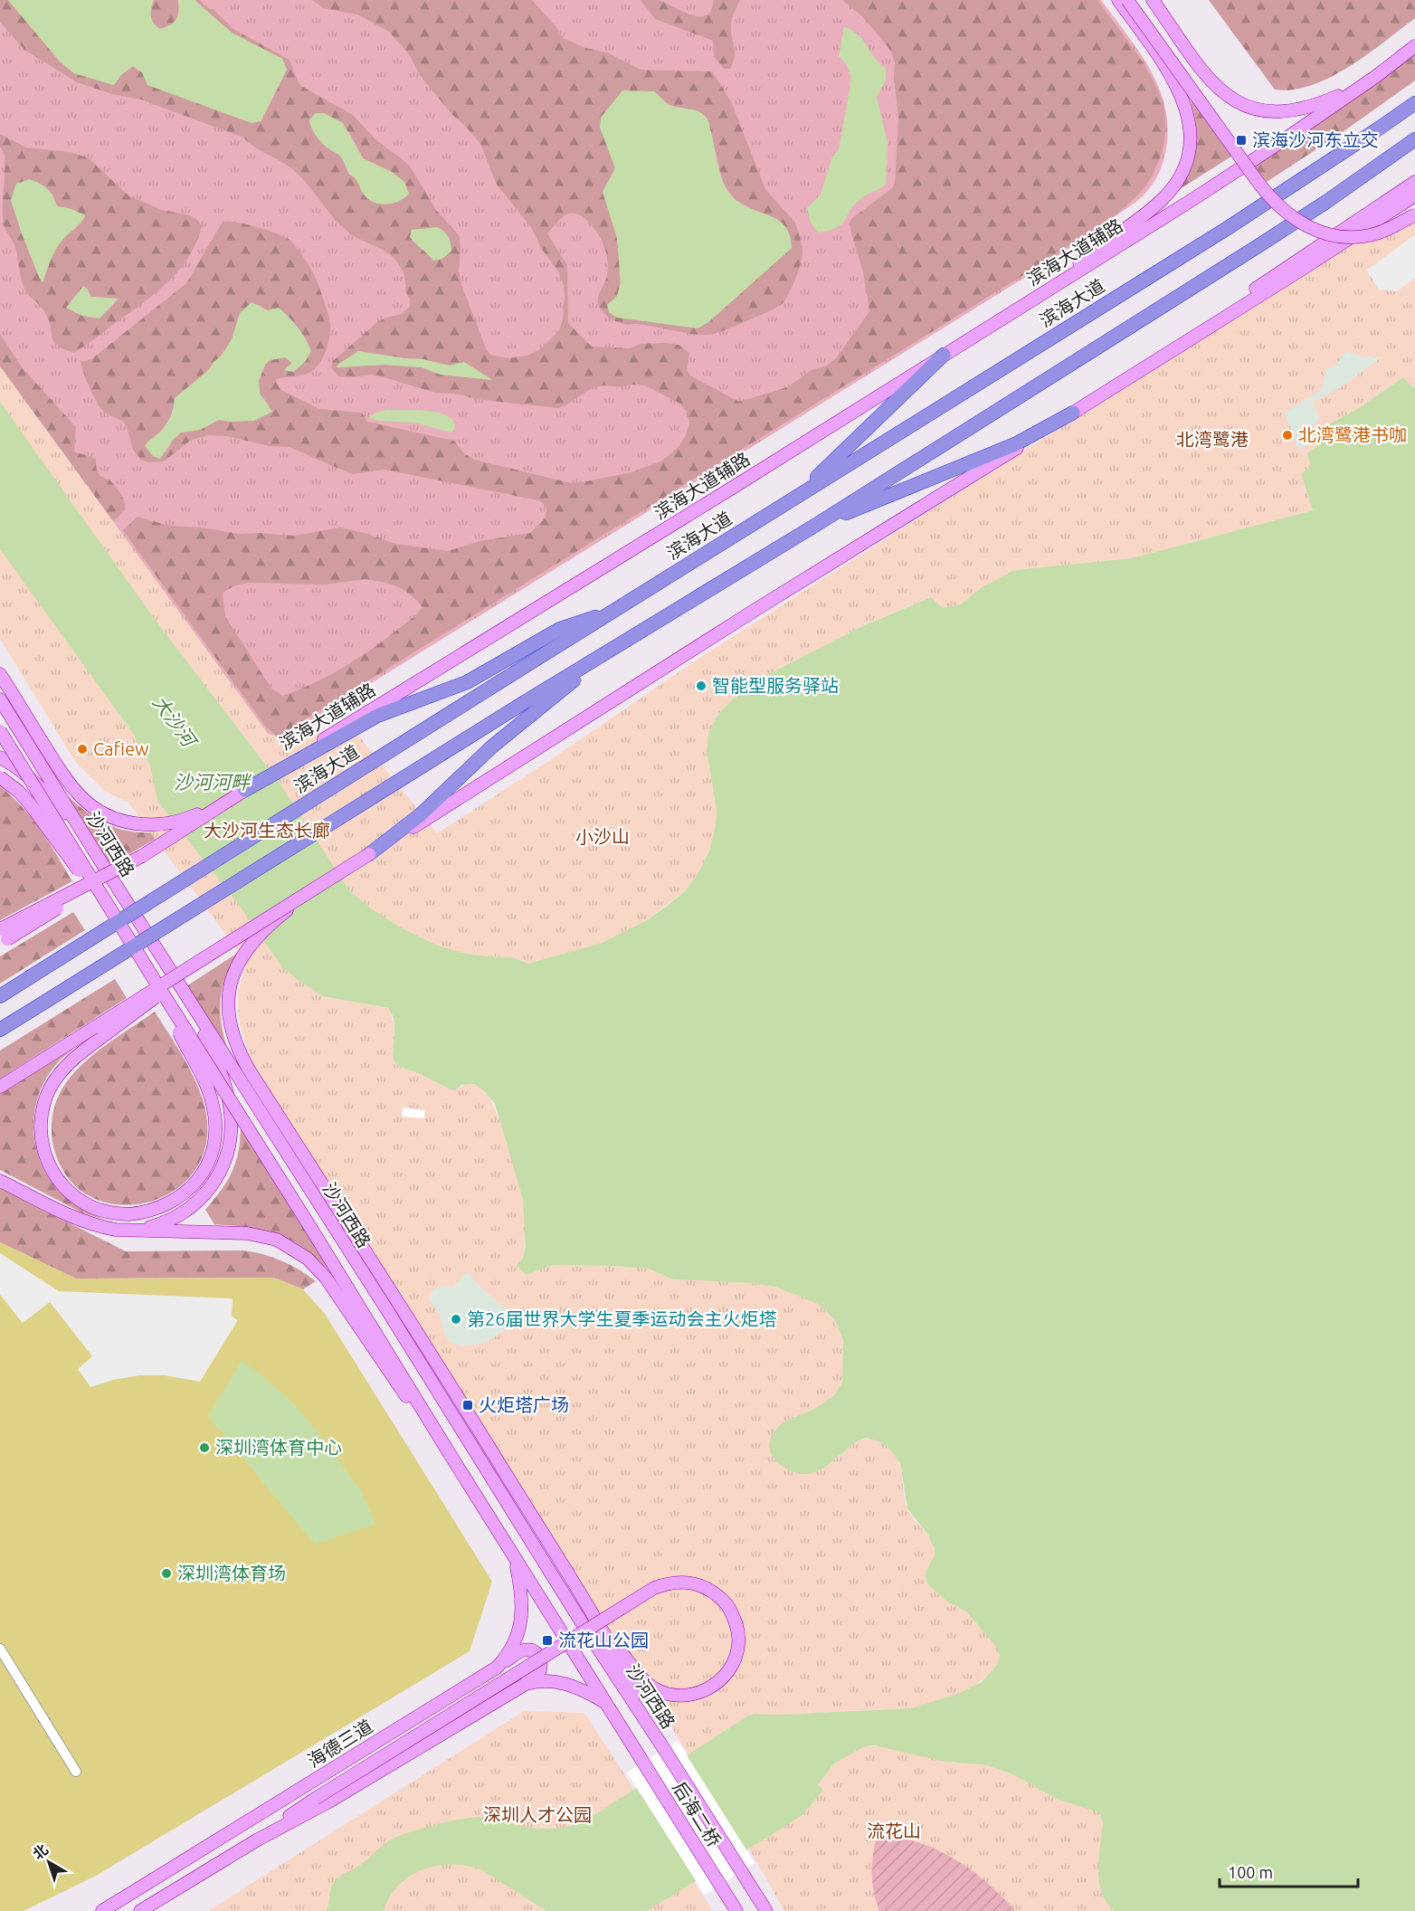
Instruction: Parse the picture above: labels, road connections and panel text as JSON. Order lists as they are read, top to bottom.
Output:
{
  "streets": {
    "highway": ["滨海大道"],
    "main road": [
      "滨海大道辅路",
      "沙河西路",
      "海德三道",
      "后海二桥"
    ]
  },
  "crossings": [
    ["沙河西路", "海德三道"],
    ["沙河西路", "后海二桥"]
  ],
  "water": ["大沙河", "沙河河畔"],
  "parks": [
    "北湾鹭港",
    "大沙河生态长廊",
    "小沙山",
    "深圳人才公园",
    "流花山"
  ],
  "places": {
    "transit": ["滨海沙河东立交", "火炬塔广场", "流花山公园"],
    "other": [
      "北湾鹭港书咖",
      "智能型服务驿站",
      "Cafiew",
      "第26届世界大学生夏季运动会主火炬塔",
      "深圳湾体育中心",
      "深圳湾体育场"
    ]
  },
  "scale_bar": "100 m",
  "north": "top left"
}
